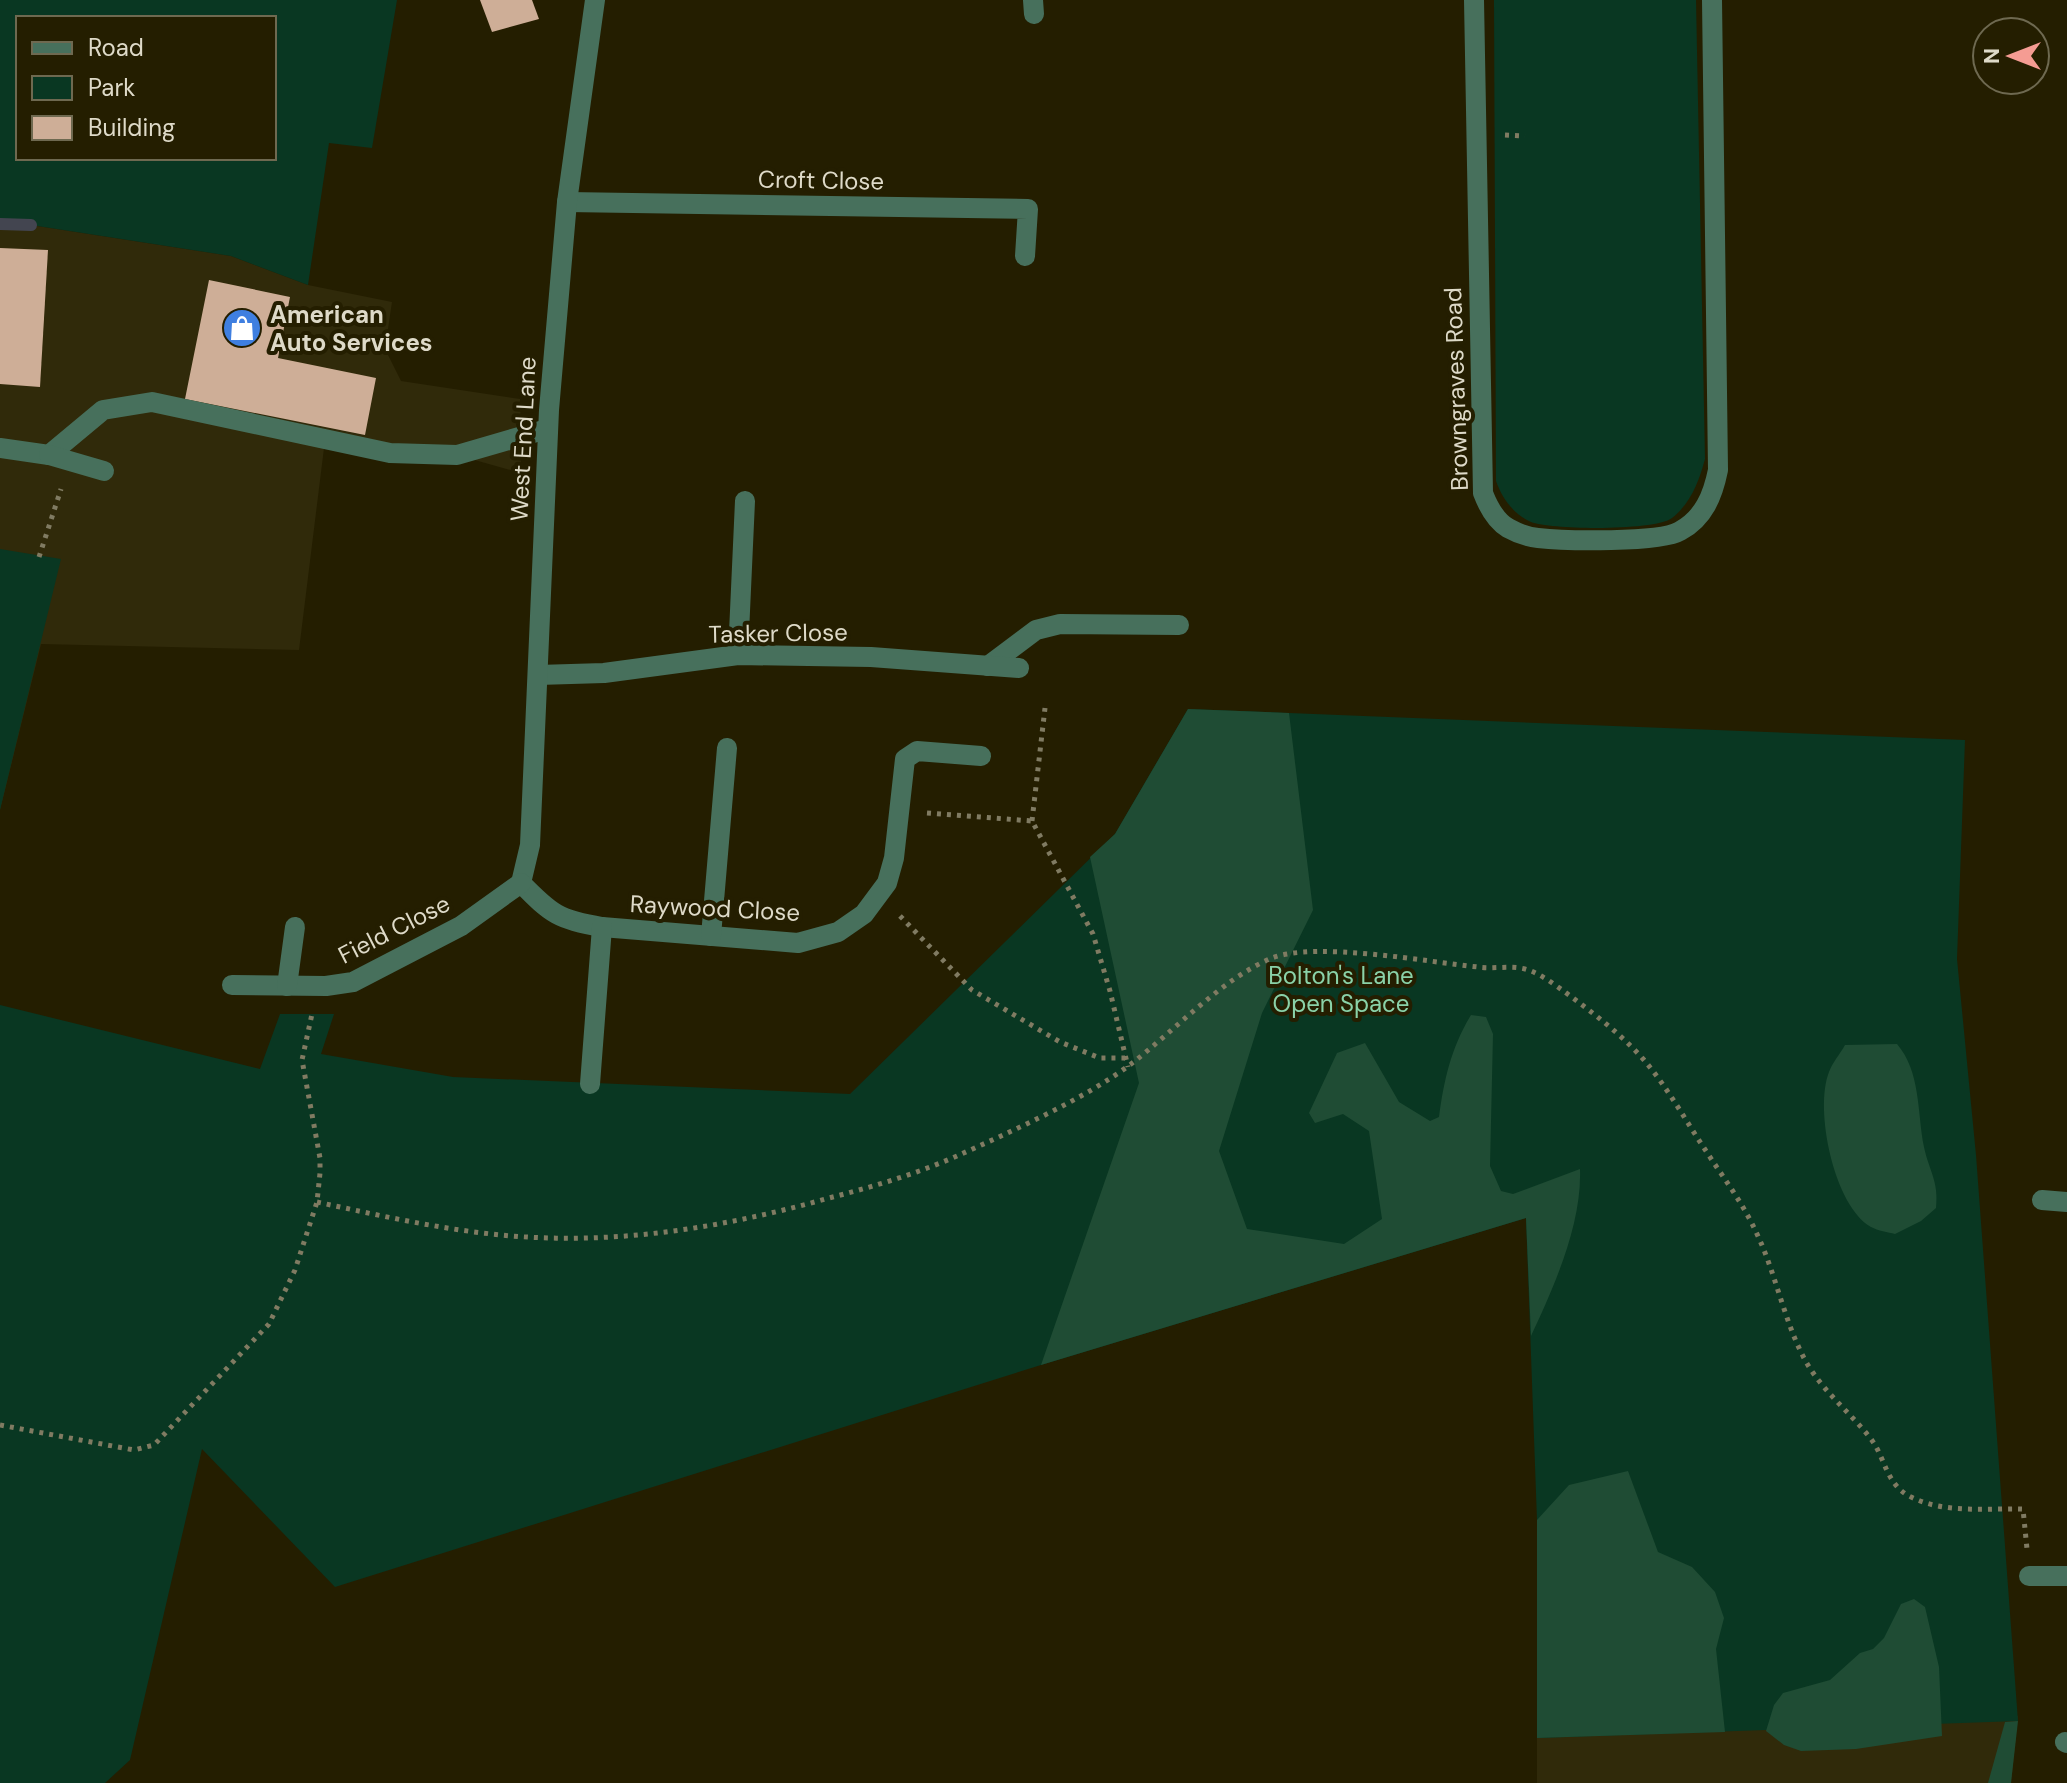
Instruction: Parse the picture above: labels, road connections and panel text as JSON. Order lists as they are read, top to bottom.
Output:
{
  "streets": {
    "street": [
      "Croft Close",
      "Browngraves Road",
      "West End Lane",
      "Tasker Close",
      "Raywood Close",
      "Field Close"
    ]
  },
  "crossings": [
    ["Croft Close", "West End Lane"],
    ["West End Lane", "Tasker Close"],
    ["West End Lane", "Raywood Close"],
    ["West End Lane", "Field Close"],
    ["Raywood Close", "Field Close"]
  ],
  "parks": ["Bolton's Lane Open Space"],
  "places": {
    "shop": ["American Auto Services"]
  },
  "legend": ["Road", "Park", "Building"],
  "north": "left"
}
